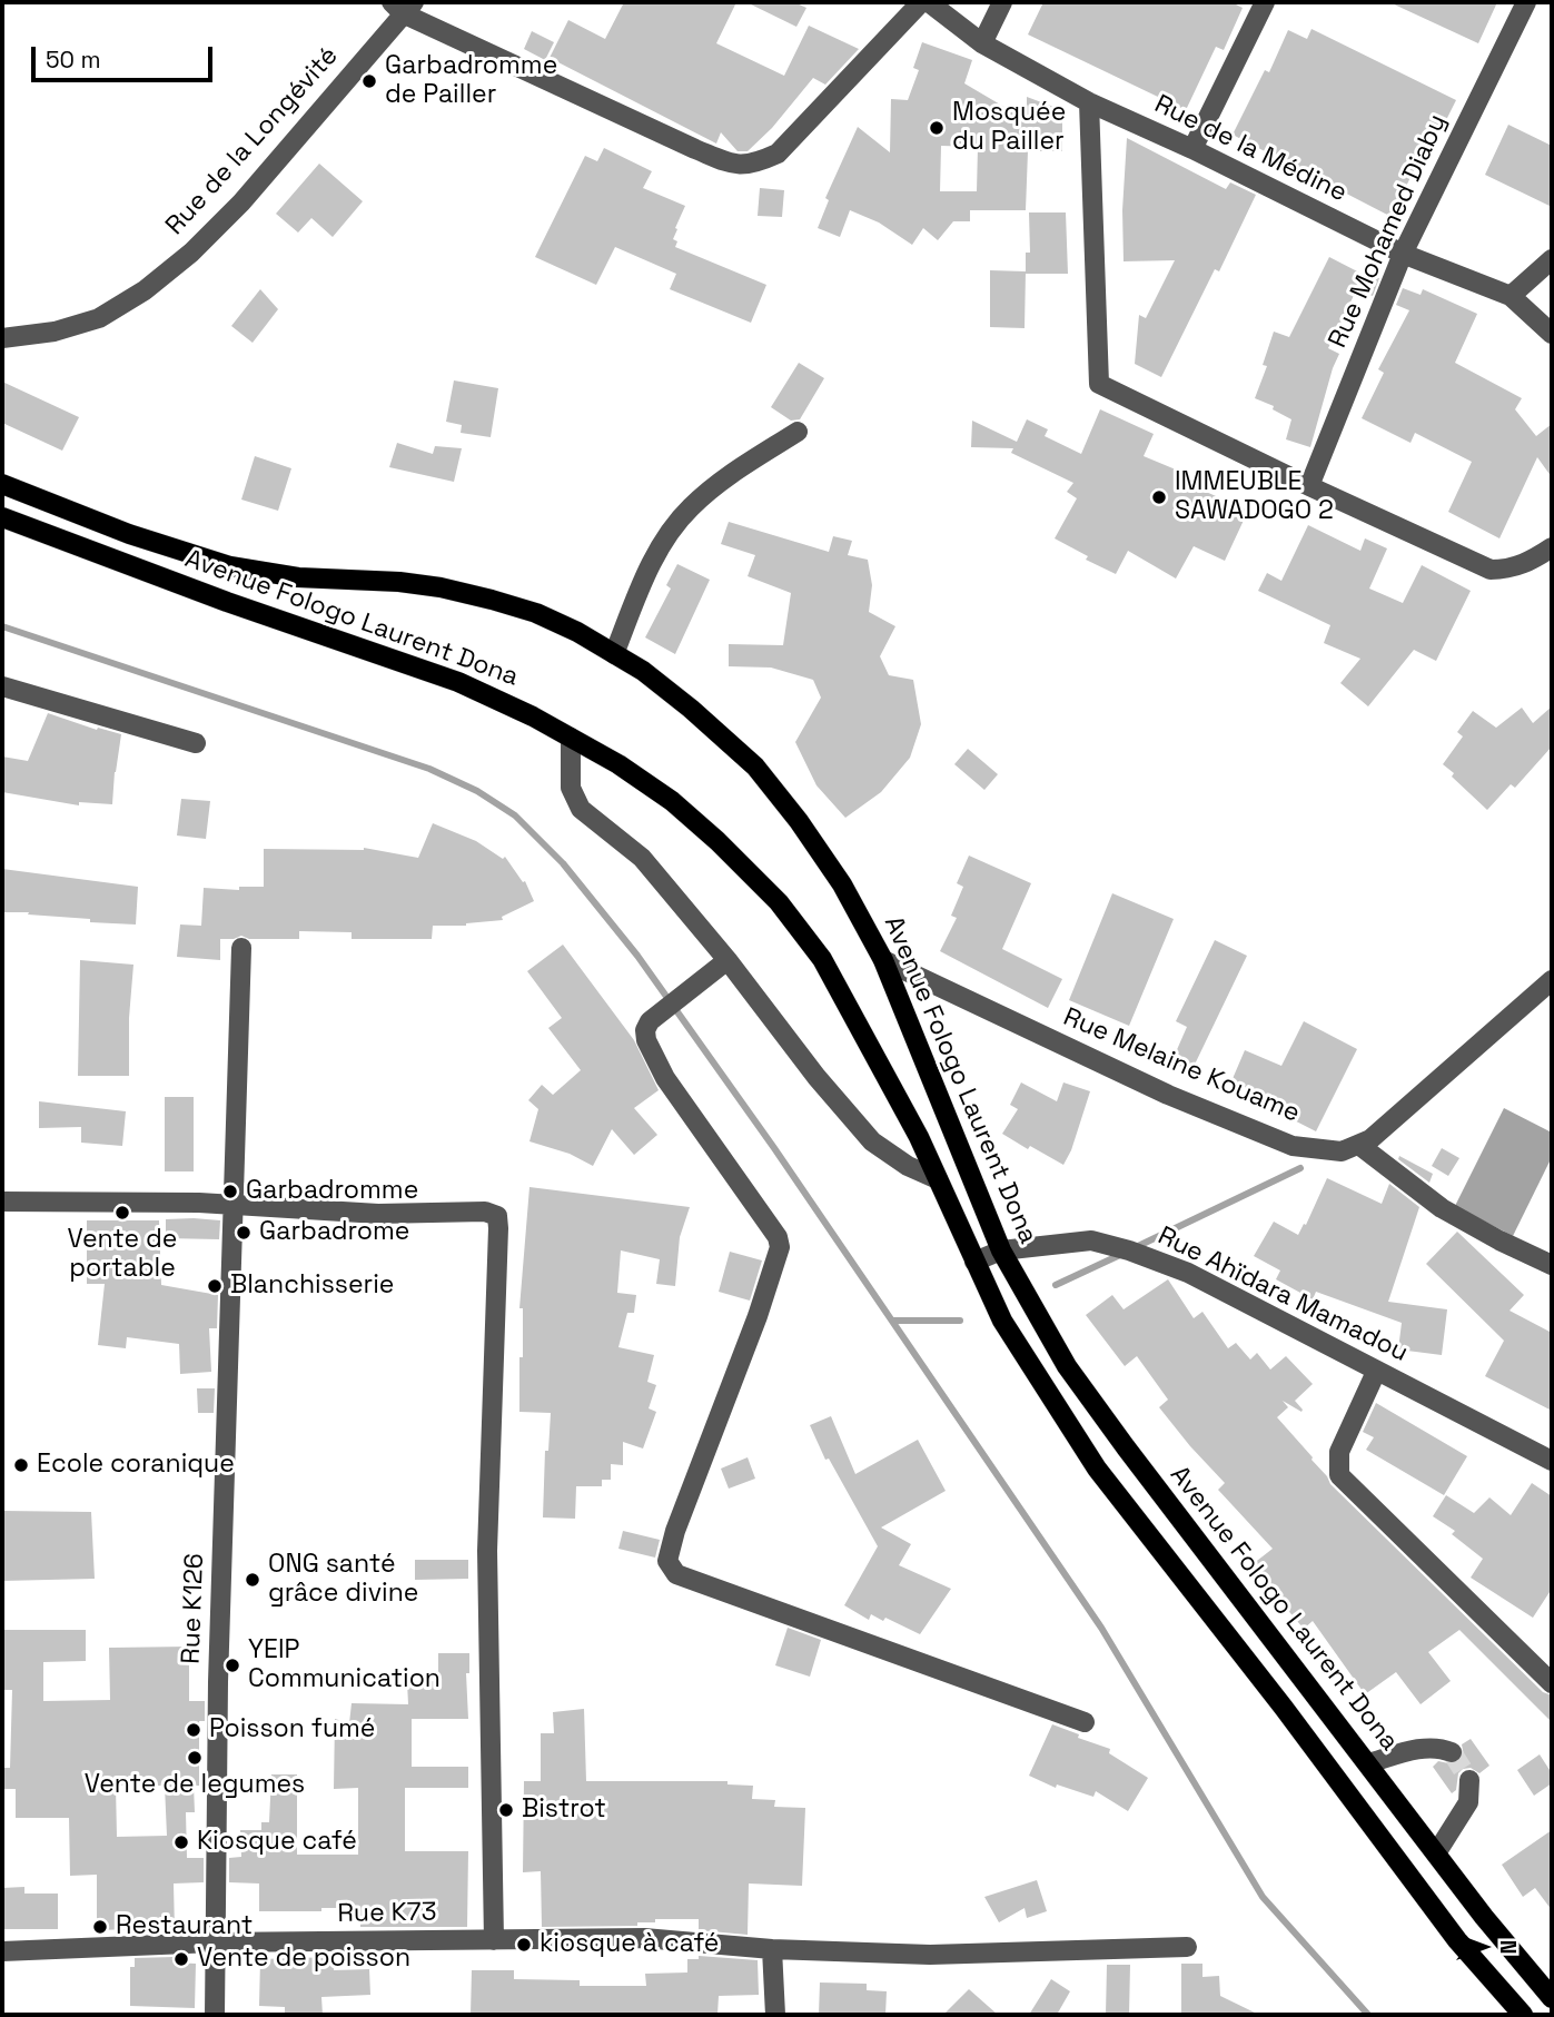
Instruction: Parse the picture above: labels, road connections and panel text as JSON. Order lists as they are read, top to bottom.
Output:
{
  "streets": {
    "main road": ["Avenue Fologo Laurent Dona"],
    "street": [
      "Rue de la Longévité",
      "Rue de la Médine",
      "Rue Mohamed Diaby",
      "Rue Melaine Kouame",
      "Rue Ahïdara Mamadou",
      "Rue K126",
      "Rue K73"
    ]
  },
  "crossings": [
    ["Rue de la Médine", "Rue Mohamed Diaby"],
    ["Avenue Fologo Laurent Dona", "Rue Melaine Kouame"],
    ["Avenue Fologo Laurent Dona", "Rue Ahïdara Mamadou"],
    ["Rue K126", "Rue K73"]
  ],
  "places": [
    "Garbadromme de Pailler",
    "Mosquée du Pailler",
    "IMMEUBLE SAWADOGO 2",
    "Garbadromme",
    "Vente de portable",
    "Garbadrome",
    "Blanchisserie",
    "Ecole coranique",
    "ONG santé grâce divine",
    "YEIP Communication",
    "Poisson fumé",
    "Vente de legumes",
    "Bistrot",
    "Kiosque café",
    "Restaurant",
    "kiosque à café",
    "Vente de poisson"
  ],
  "scale_bar": "50 m",
  "north": "right"
}
